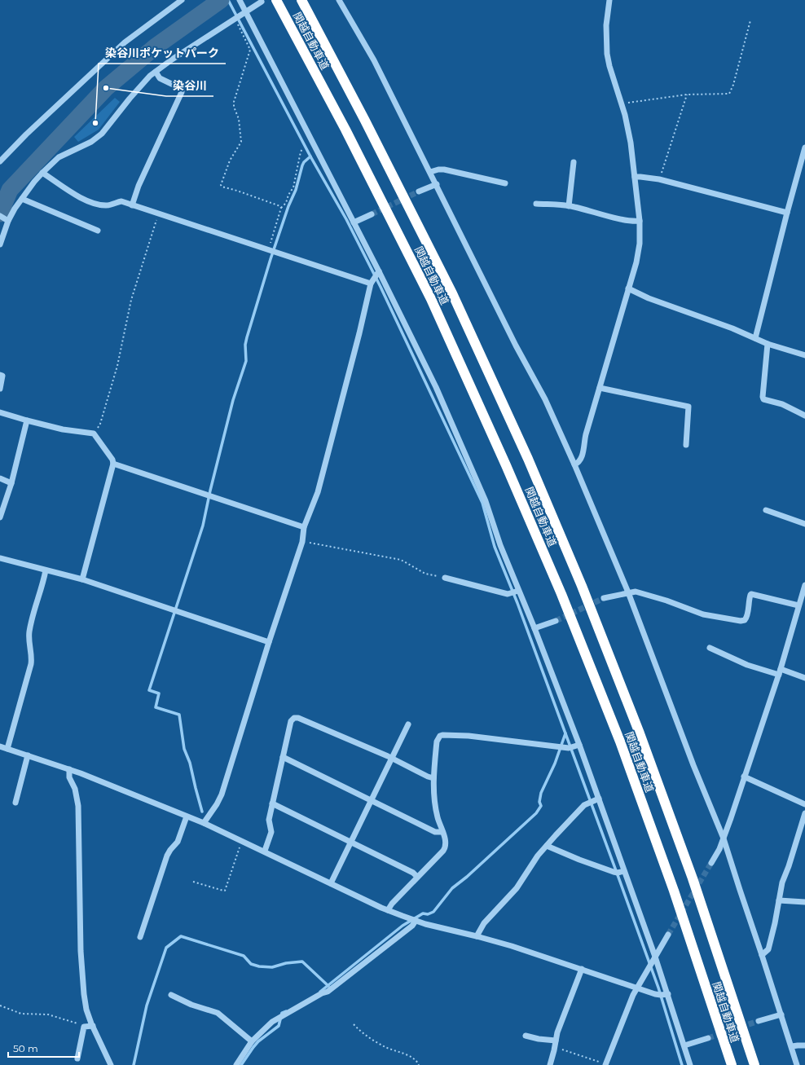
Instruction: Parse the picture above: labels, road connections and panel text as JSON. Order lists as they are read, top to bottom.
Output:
{
  "streets": {
    "highway": ["関越自動車道"]
  },
  "places": ["染谷川", "染谷川ポケットパーク"],
  "scale_bar": "50 m"
}
